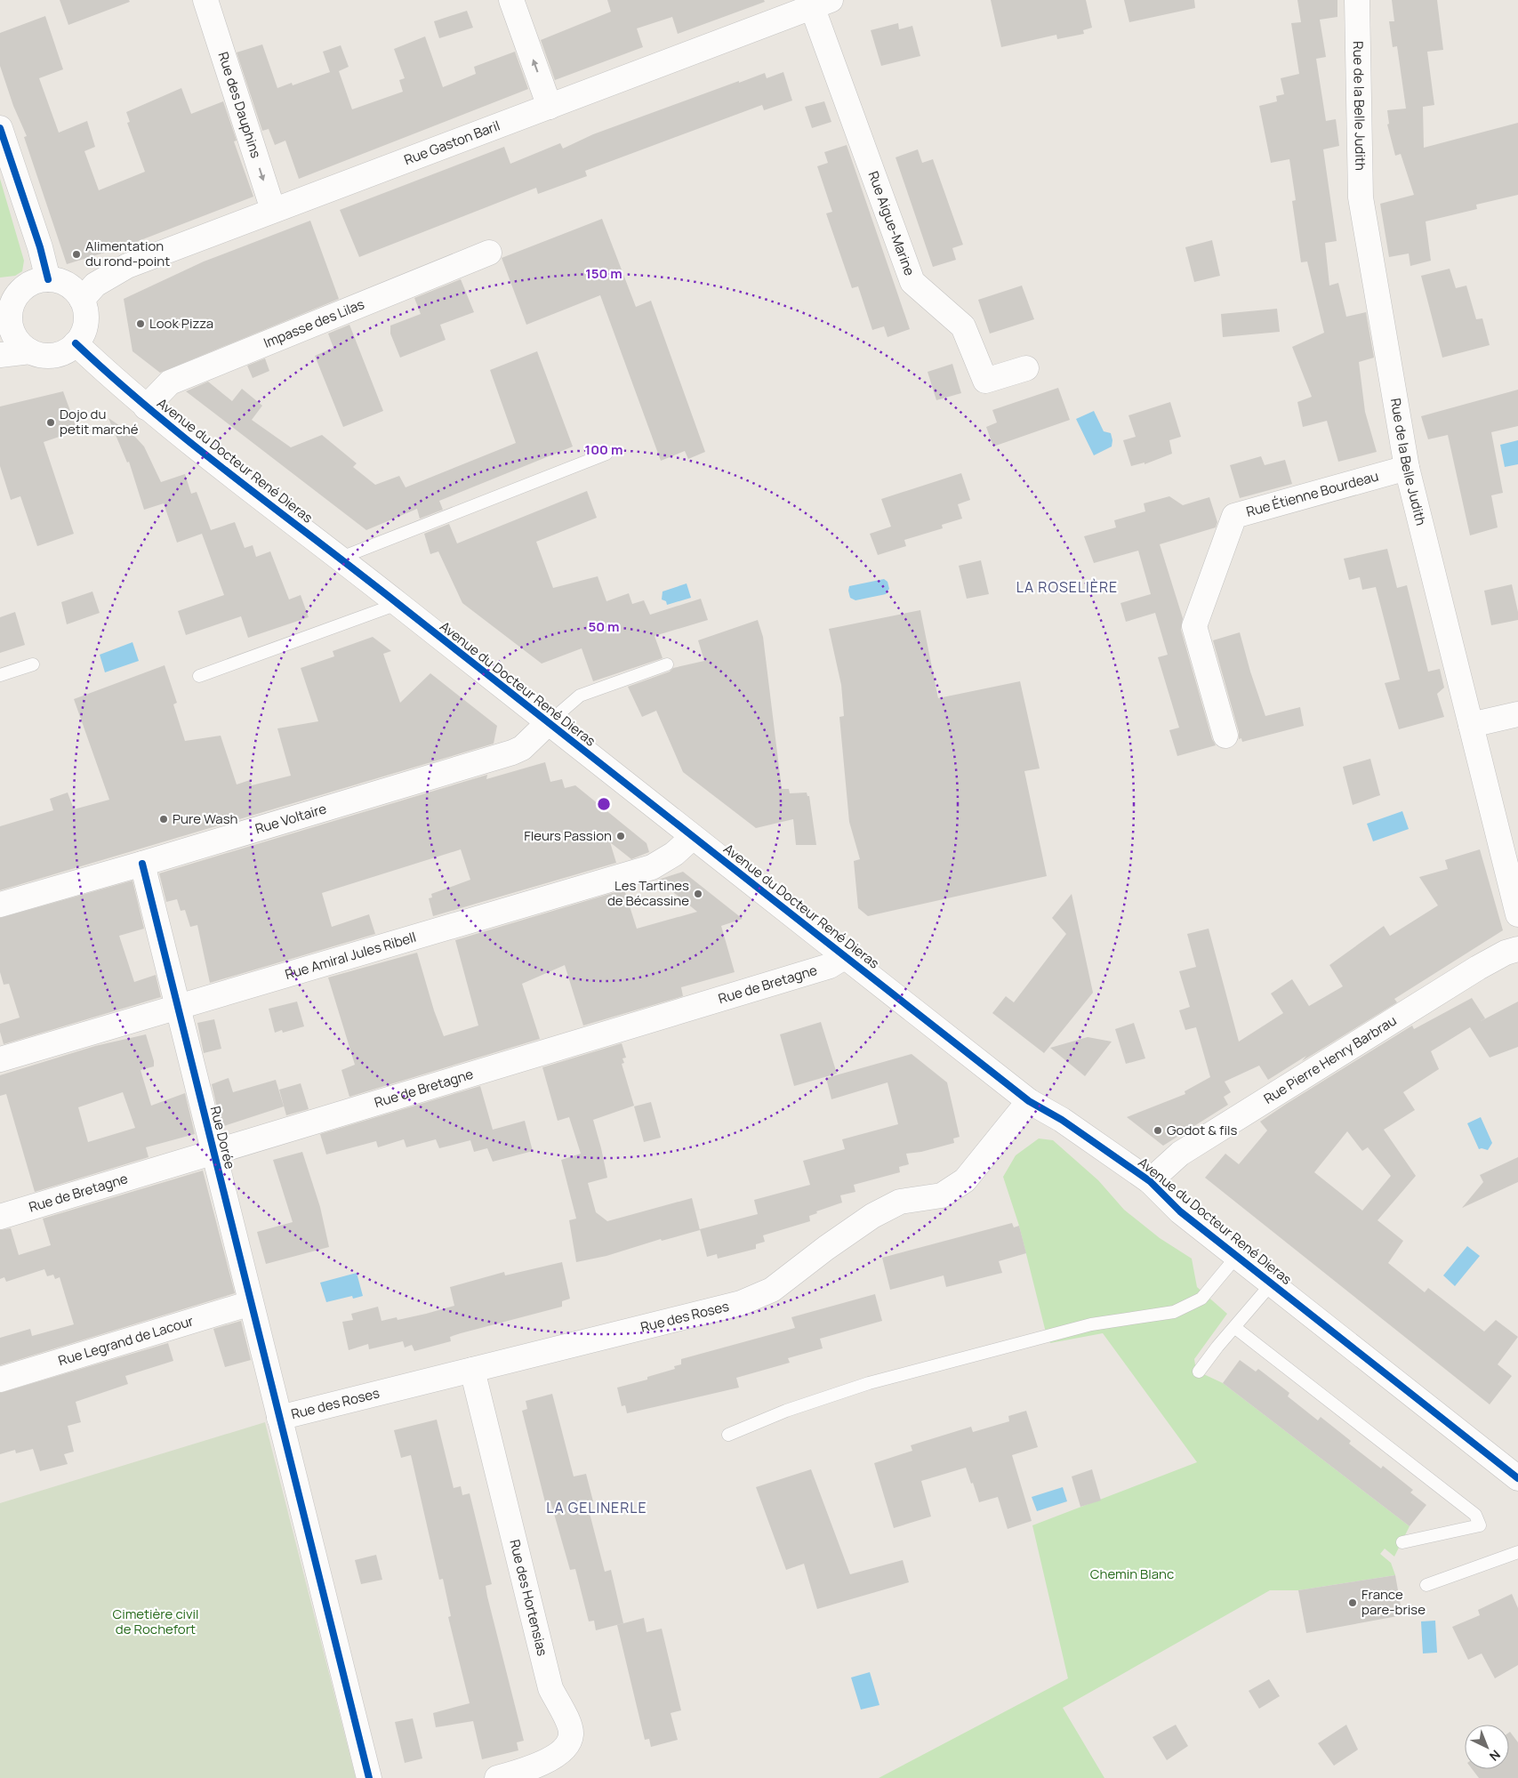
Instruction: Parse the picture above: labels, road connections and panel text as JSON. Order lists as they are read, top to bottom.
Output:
{
  "streets": {
    "street": [
      "Rue des Dauphins",
      "Rue de la Belle Judith",
      "Rue Gaston Baril",
      "Rue Aigue-Marine",
      "Impasse des Lilas",
      "Avenue du Docteur René Dieras",
      "Rue Étienne Bourdeau",
      "Rue Voltaire",
      "Rue Amiral Jules Ribell",
      "Rue de Bretagne",
      "Rue Pierre Henry Barbrau",
      "Rue Dorée",
      "Rue des Roses",
      "Rue Legrand de Lacour",
      "Rue des Hortensias"
    ]
  },
  "crossings": [
    ["Rue des Dauphins", "Rue Gaston Baril"],
    ["Rue de la Belle Judith", "Rue Étienne Bourdeau"],
    ["Rue Gaston Baril", "Rue Aigue-Marine"],
    ["Rue Gaston Baril", "Avenue du Docteur René Dieras"],
    ["Impasse des Lilas", "Avenue du Docteur René Dieras"],
    ["Avenue du Docteur René Dieras", "Rue Voltaire"],
    ["Avenue du Docteur René Dieras", "Rue Amiral Jules Ribell"],
    ["Avenue du Docteur René Dieras", "Rue de Bretagne"],
    ["Avenue du Docteur René Dieras", "Rue Pierre Henry Barbrau"],
    ["Avenue du Docteur René Dieras", "Rue des Roses"],
    ["Rue Voltaire", "Rue Dorée"],
    ["Rue Amiral Jules Ribell", "Rue Dorée"],
    ["Rue de Bretagne", "Rue Dorée"],
    ["Rue Dorée", "Rue des Roses"],
    ["Rue Dorée", "Rue Legrand de Lacour"],
    ["Rue des Roses", "Rue des Hortensias"]
  ],
  "one_way": ["Rue des Dauphins"],
  "districts": ["LA ROSELIÈRE", "LA GELINERLE"],
  "parks": ["Chemin Blanc", "Cimetière civil de Rochefort"],
  "places": [
    "Alimentation du rond-point",
    "Look Pizza",
    "Dojo du petit marché",
    "Pure Wash",
    "Fleurs Passion",
    "Les Tartines de Bécassine",
    "Godot & fils",
    "France pare-brise"
  ],
  "north": "bottom right",
  "rings": ["150 m", "100 m", "50 m"]
}
